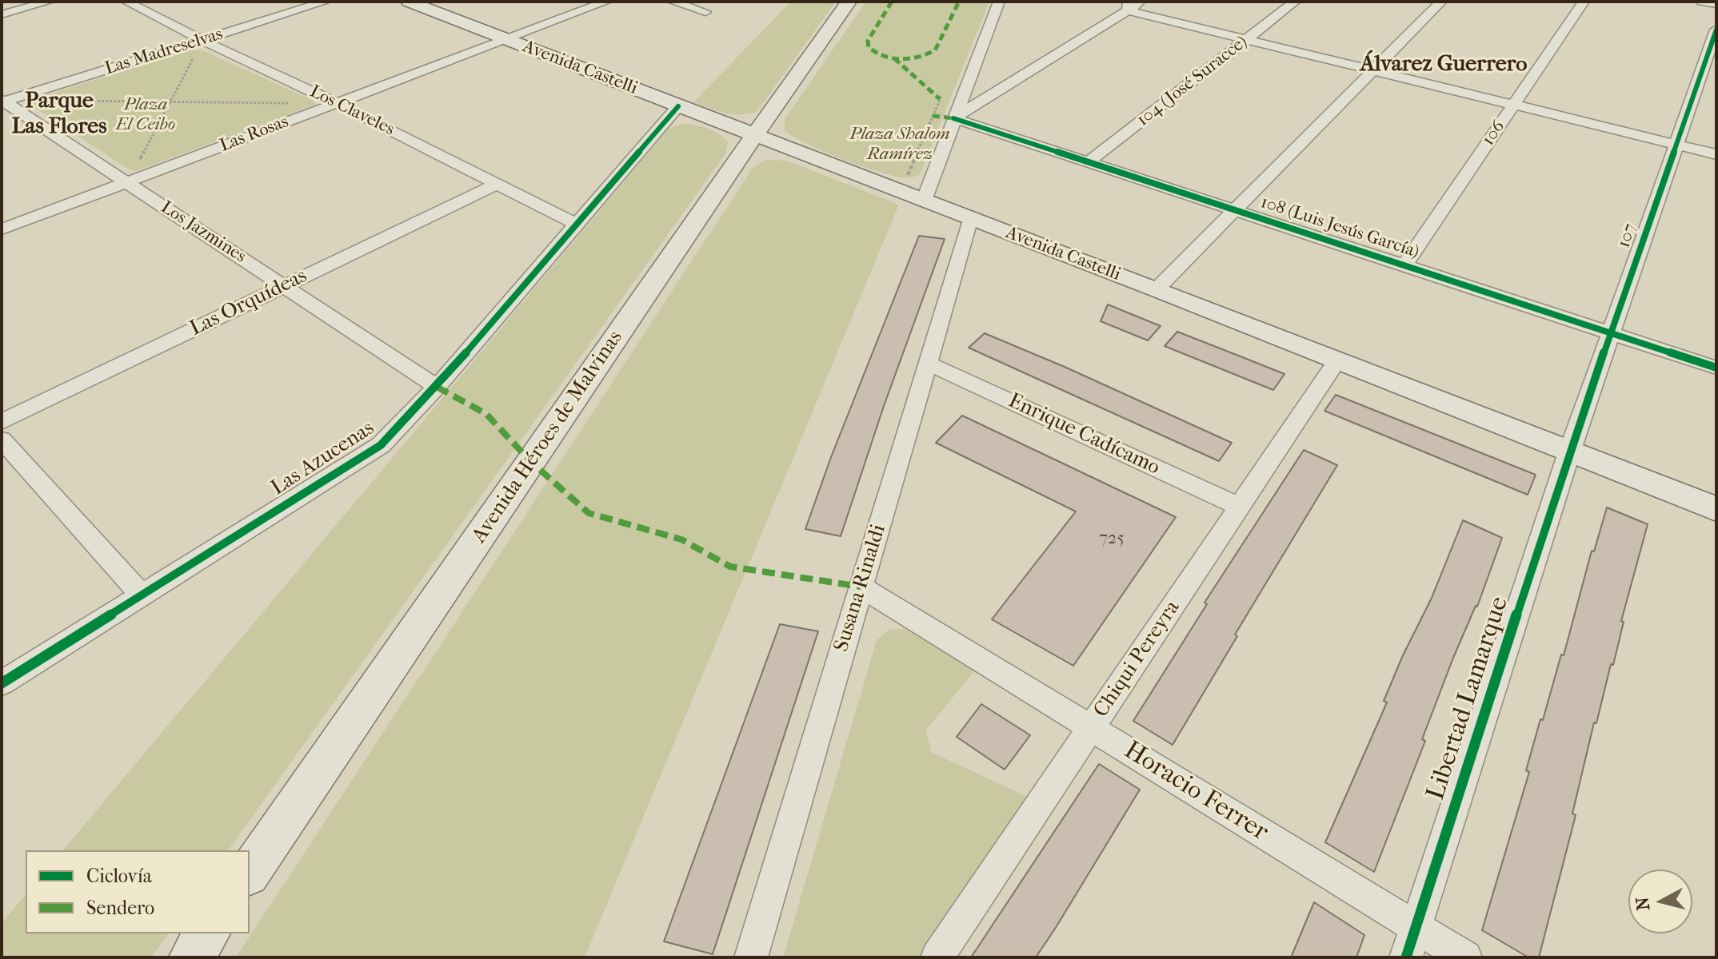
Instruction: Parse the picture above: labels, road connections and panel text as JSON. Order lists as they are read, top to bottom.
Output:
{
  "streets": {
    "main road": ["Avenida Castelli", "Avenida Héroes de Malvinas"],
    "street": [
      "Las Madreselvas",
      "104 (José Suracce)",
      "Los Claveles",
      "106",
      "Las Rosas",
      "108 (Luis Jesús García)",
      "Los Jazmines",
      "107",
      "Las Orquídeas",
      "Enrique Cadícamo",
      "Las Azucenas",
      "Susana Rinaldi",
      "Chiqui Pereyra",
      "Libertad Lamarque",
      "Horacio Ferrer"
    ]
  },
  "crossings": [
    ["Las Madreselvas", "Los Claveles"],
    ["Las Madreselvas", "Los Jazmines"],
    ["Avenida Castelli", "Las Rosas"],
    ["Avenida Castelli", "107"],
    ["Avenida Castelli", "Avenida Héroes de Malvinas"],
    ["Avenida Castelli", "Las Azucenas"],
    ["Avenida Castelli", "Susana Rinaldi"],
    ["Avenida Castelli", "Chiqui Pereyra"],
    ["Avenida Castelli", "Libertad Lamarque"],
    ["104 (José Suracce)", "108 (Luis Jesús García)"],
    ["Los Claveles", "Las Rosas"],
    ["Los Claveles", "Las Orquídeas"],
    ["Los Claveles", "Las Azucenas"],
    ["106", "108 (Luis Jesús García)"],
    ["Las Rosas", "Los Jazmines"],
    ["108 (Luis Jesús García)", "107"],
    ["Los Jazmines", "Las Orquídeas"],
    ["Los Jazmines", "Las Azucenas"],
    ["107", "Libertad Lamarque"],
    ["Enrique Cadícamo", "Susana Rinaldi"],
    ["Enrique Cadícamo", "Chiqui Pereyra"],
    ["Susana Rinaldi", "Horacio Ferrer"],
    ["Chiqui Pereyra", "Horacio Ferrer"],
    ["Libertad Lamarque", "Horacio Ferrer"]
  ],
  "districts": ["Álvarez Guerrero", "Parque Las Flores"],
  "parks": ["Plaza El Ceibo", "Plaza Shalom Ramírez"],
  "house_numbers": ["725"],
  "legend": ["Ciclovía", "Sendero"],
  "north": "left"
}
